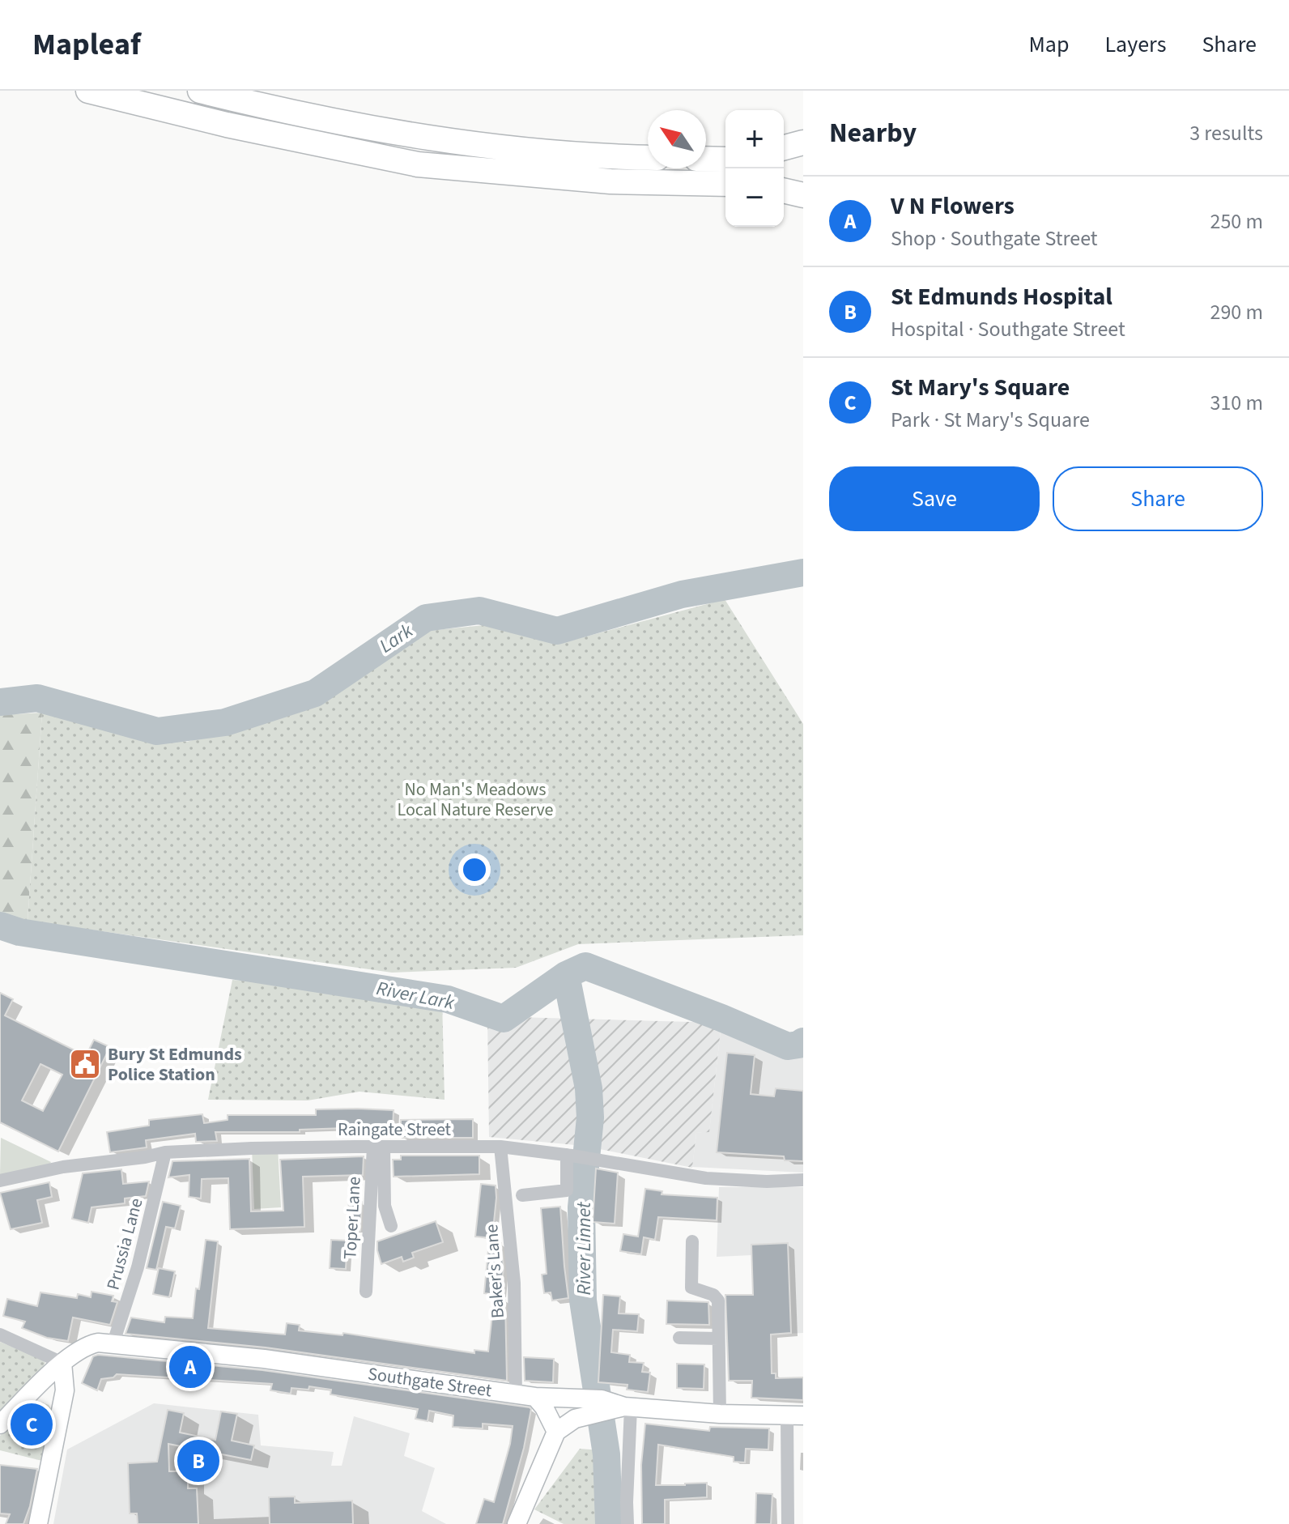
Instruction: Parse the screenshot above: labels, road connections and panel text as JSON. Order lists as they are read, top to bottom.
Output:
{
  "streets": {
    "street": [
      "Raingate Street",
      "Toper Lane",
      "Prussia Lane",
      "Baker's Lane",
      "Southgate Street"
    ]
  },
  "crossings": [
    ["Raingate Street", "Toper Lane"],
    ["Raingate Street", "Prussia Lane"],
    ["Raingate Street", "Baker's Lane"],
    ["Prussia Lane", "Southgate Street"],
    ["Baker's Lane", "Southgate Street"]
  ],
  "water": ["Lark", "River Lark", "River Linnet"],
  "parks": ["No Man's Meadows Local Nature Reserve"],
  "places": {
    "public building": ["Bury St Edmunds Police Station"]
  },
  "north": "top left",
  "page": {
    "header": "Mapleaf",
    "nav": ["Map", "Layers", "Share"],
    "heading": ["Nearby", "3 results"],
    "map_buttons": ["+", "−"],
    "list": [
      {
        "mark": "A",
        "name": "V N Flowers",
        "note": "Shop · Southgate Street",
        "value": "250 m"
      },
      {
        "mark": "B",
        "name": "St Edmunds Hospital",
        "note": "Hospital · Southgate Street",
        "value": "290 m"
      },
      {
        "mark": "C",
        "name": "St Mary's Square",
        "note": "Park · St Mary's Square",
        "value": "310 m"
      }
    ],
    "buttons": ["Save", "Share"],
    "pins": ["A", "C", "B"]
  }
}
